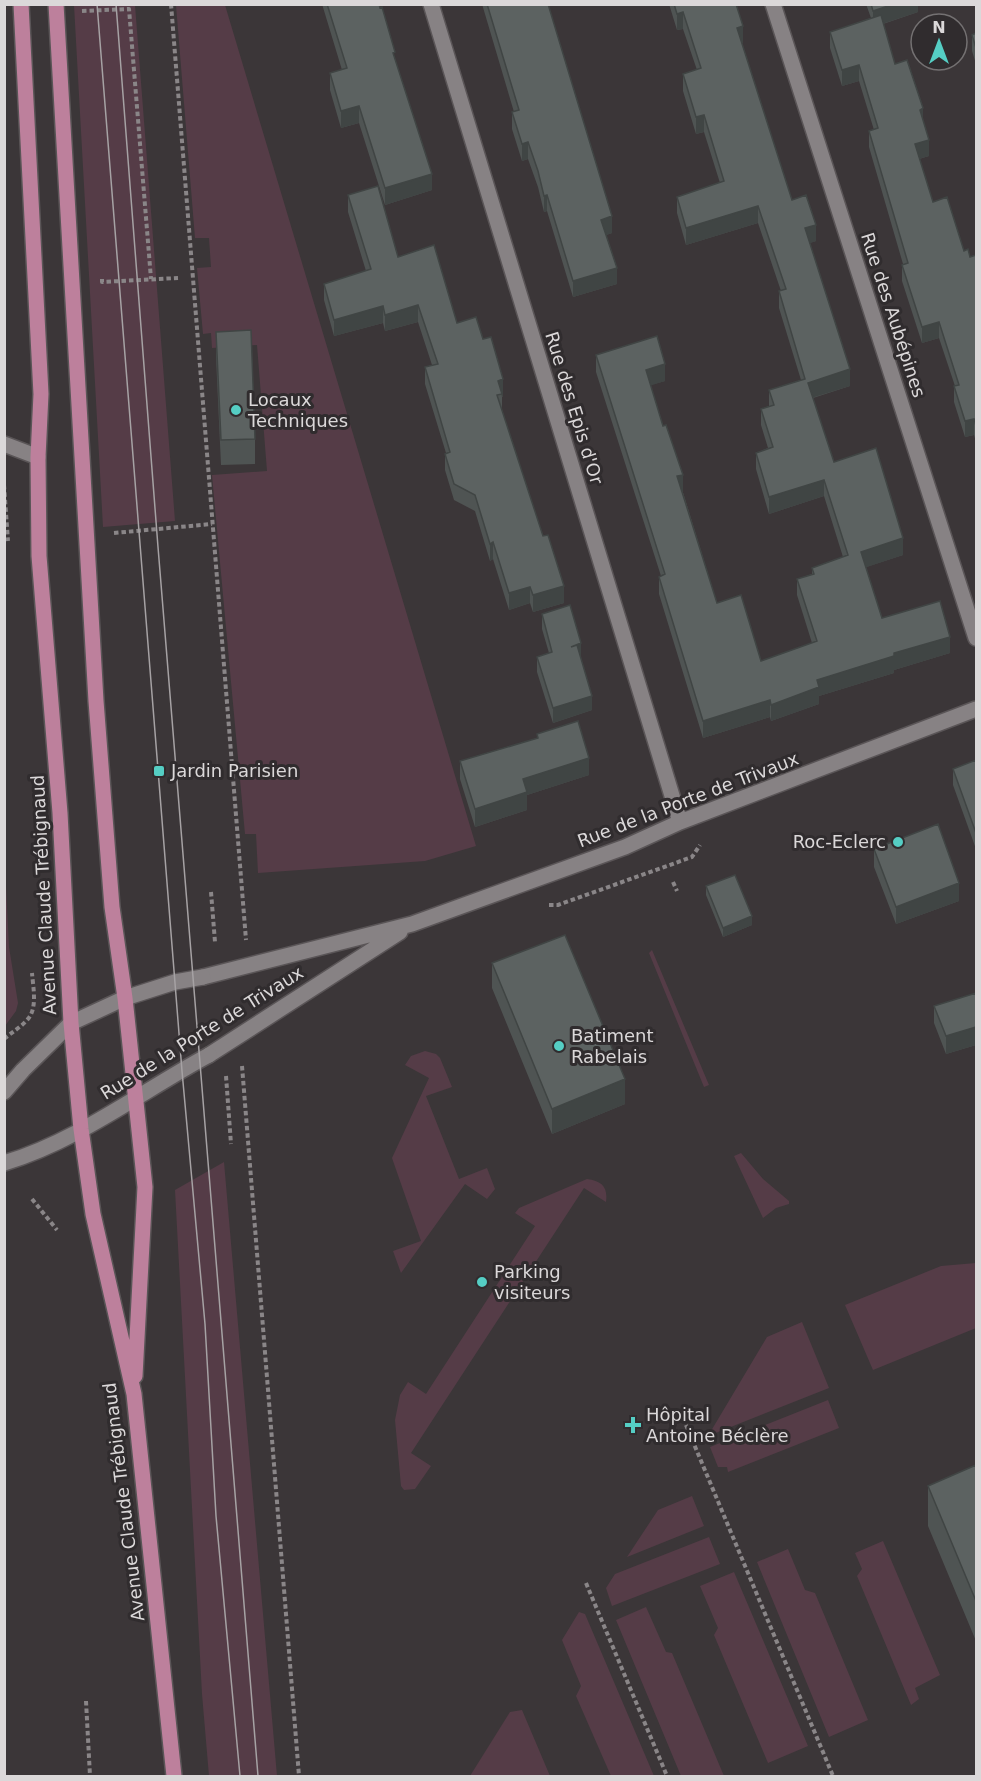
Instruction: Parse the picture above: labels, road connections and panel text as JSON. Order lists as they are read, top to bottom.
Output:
{
  "streets": {
    "main road": ["Avenue Claude Trébignaud"],
    "street": ["Rue des Aubépines", "Rue des Epis d'Or", "Rue de la Porte de Trivaux"]
  },
  "crossings": [
    ["Rue des Epis d'Or", "Rue de la Porte de Trivaux"],
    ["Rue de la Porte de Trivaux", "Avenue Claude Trébignaud"]
  ],
  "places": {
    "other": [
      "Locaux Techniques",
      "Roc-Eclerc",
      "Batiment Rabelais",
      "Parking visiteurs"
    ],
    "transit": ["Jardin Parisien"],
    "health": ["Hôpital Antoine Béclère"]
  },
  "north": "top"
}
